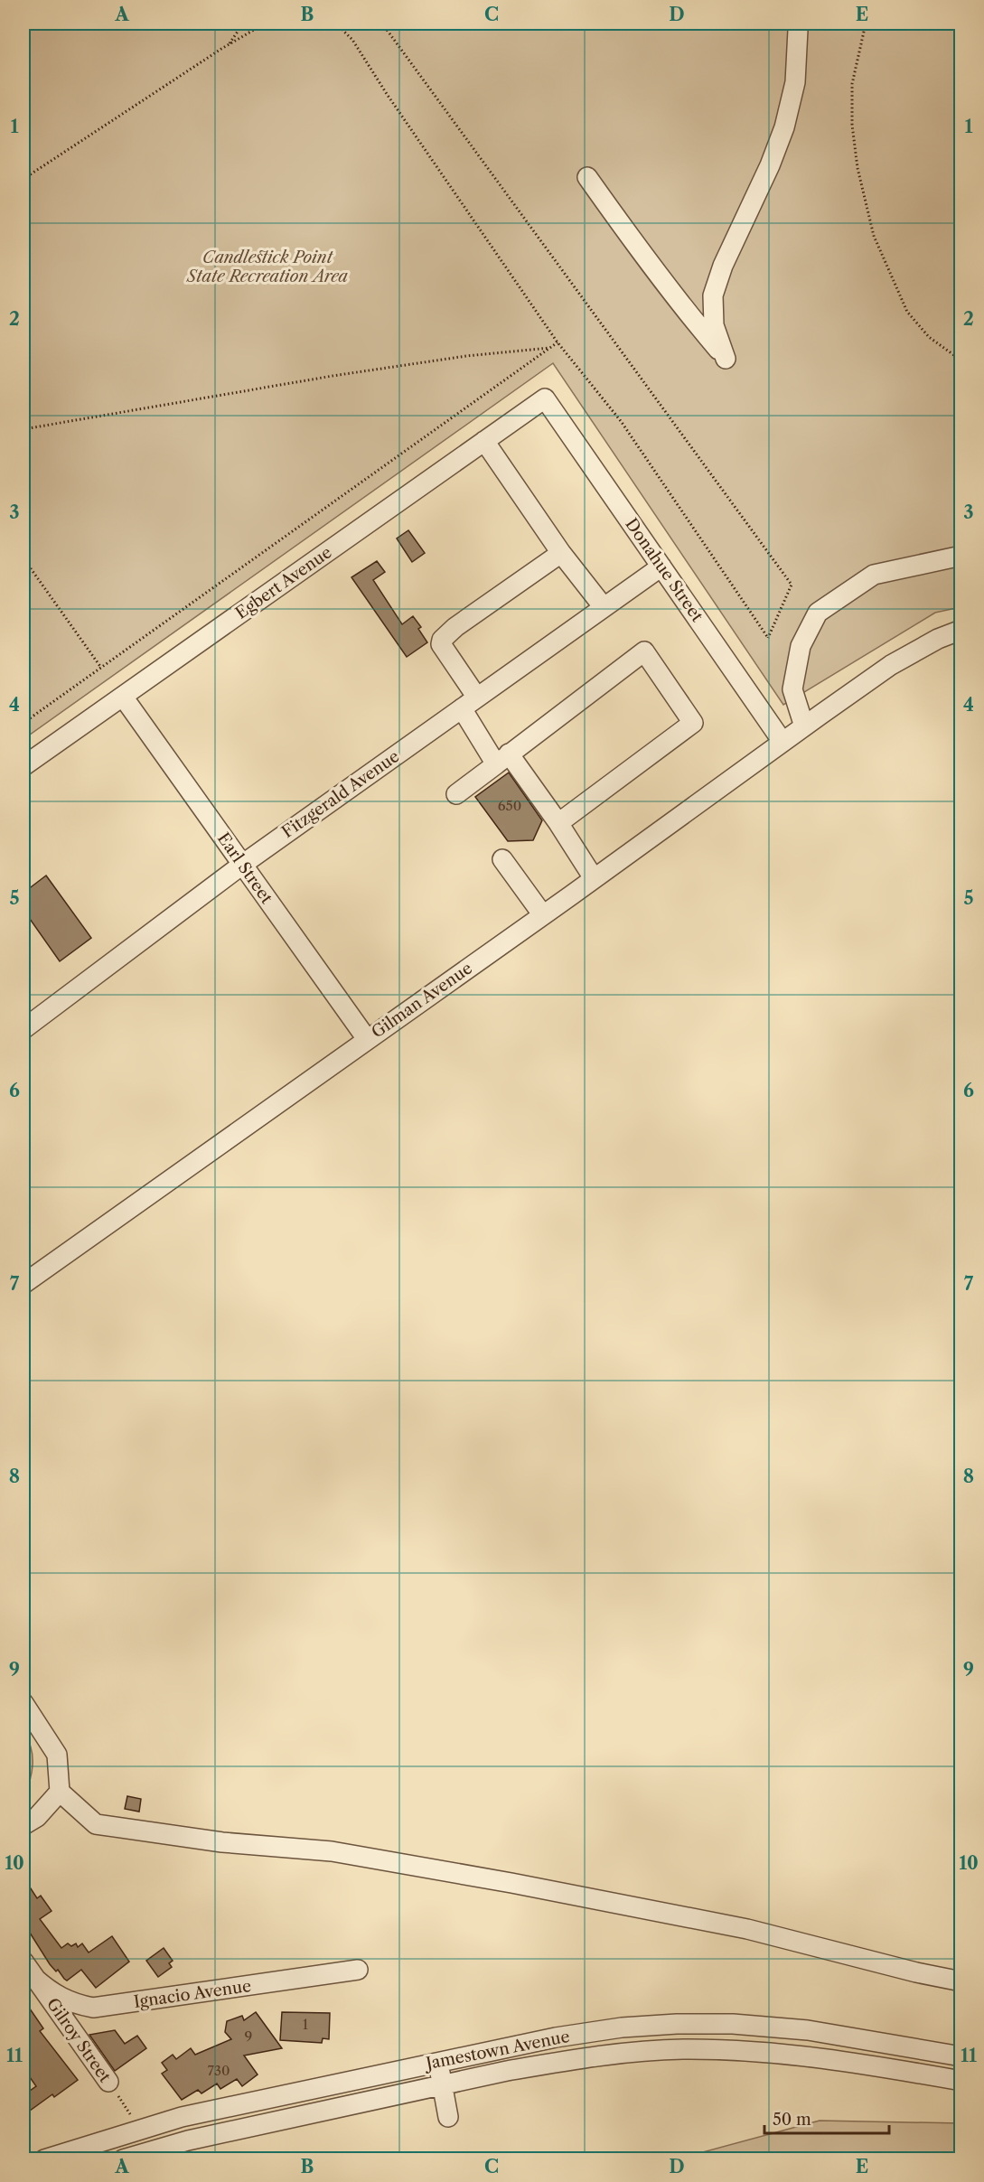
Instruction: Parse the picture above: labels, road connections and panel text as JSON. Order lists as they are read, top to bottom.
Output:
{
  "streets": {
    "street": [
      "Donahue Street",
      "Egbert Avenue",
      "Fitzgerald Avenue",
      "Earl Street",
      "Gilman Avenue",
      "Ignacio Avenue",
      "Gilroy Street",
      "Jamestown Avenue"
    ]
  },
  "crossings": [
    ["Donahue Street", "Egbert Avenue"],
    ["Donahue Street", "Fitzgerald Avenue"],
    ["Donahue Street", "Gilman Avenue"],
    ["Egbert Avenue", "Earl Street"],
    ["Fitzgerald Avenue", "Earl Street"],
    ["Earl Street", "Gilman Avenue"],
    ["Ignacio Avenue", "Gilroy Street"],
    ["Gilroy Street", "Jamestown Avenue"]
  ],
  "parks": ["Candlestick Point State Recreation Area"],
  "house_numbers": [
    "650",
    "1",
    "9",
    "730"
  ],
  "scale_bar": "50 m",
  "grid": {
    "columns": [
      "A",
      "B",
      "C",
      "D",
      "E"
    ],
    "rows": [
      "1",
      "2",
      "3",
      "4",
      "5",
      "6",
      "7",
      "8",
      "9",
      "10",
      "11"
    ]
  }
}
